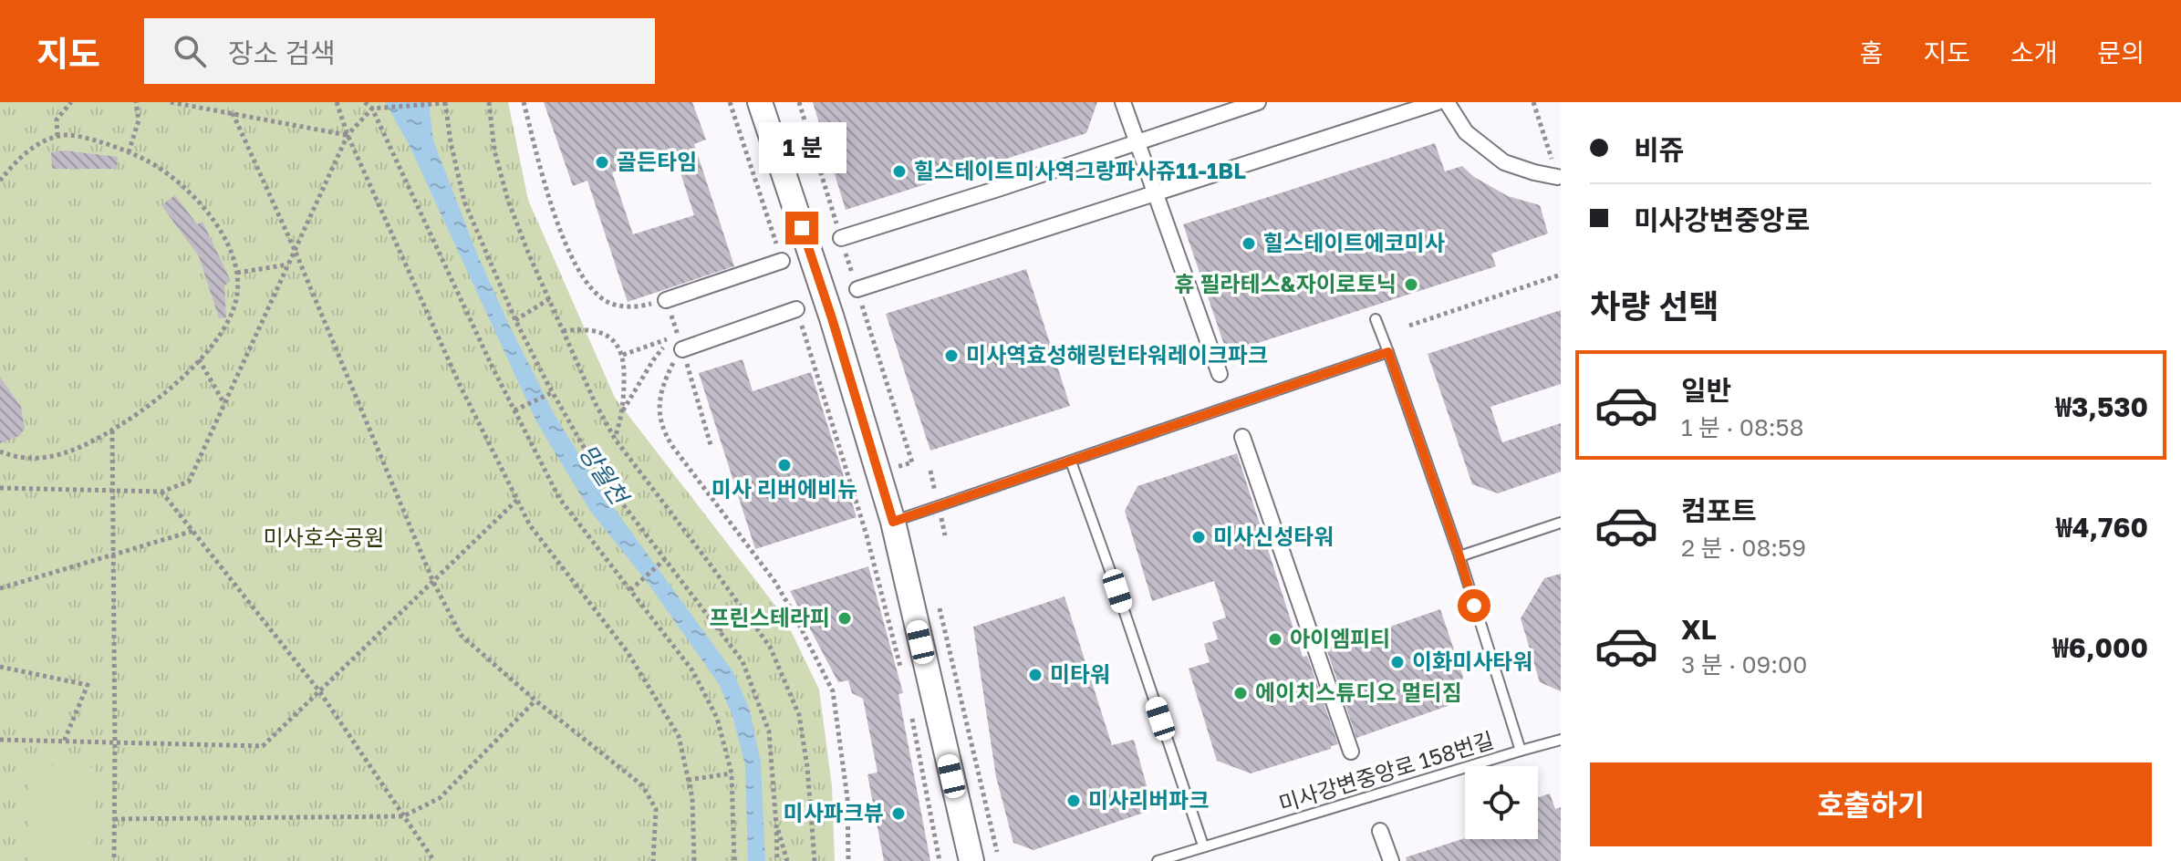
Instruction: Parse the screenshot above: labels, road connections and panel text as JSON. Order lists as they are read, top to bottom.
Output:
{
  "streets": {
    "lane": ["미사강변중앙로 158번길"]
  },
  "water": ["망월천"],
  "parks": ["미사호수공원"],
  "places": [
    "골든타임",
    "힐스테이트미사역그랑파사쥬11-1BL",
    "힐스테이트에코미사",
    "휴 필라테스&자이로토닉",
    "미사역효성해링턴타워레이크파크",
    "미사 리버에비뉴",
    "미사신성타워",
    "프린스테라피",
    "아이엠피티",
    "이화미사타워",
    "미타워",
    "에이치스튜디오 멀티짐",
    "미사리버파크",
    "미사파크뷰"
  ],
  "page": {
    "header": "지도",
    "search": "장소 검색",
    "nav": [
      "홈",
      "지도",
      "소개",
      "문의"
    ],
    "banner": ["비쥬", "미사강변중앙로"],
    "bubble": "1 분",
    "heading": "차량 선택",
    "list": [
      {
        "name": "일반",
        "note": "1 분 · 08:58",
        "value": "₩3,530"
      },
      {
        "name": "컴포트",
        "note": "2 분 · 08:59",
        "value": "₩4,760"
      },
      {
        "name": "XL",
        "note": "3 분 · 09:00",
        "value": "₩6,000"
      }
    ],
    "buttons": "호출하기"
  }
}
